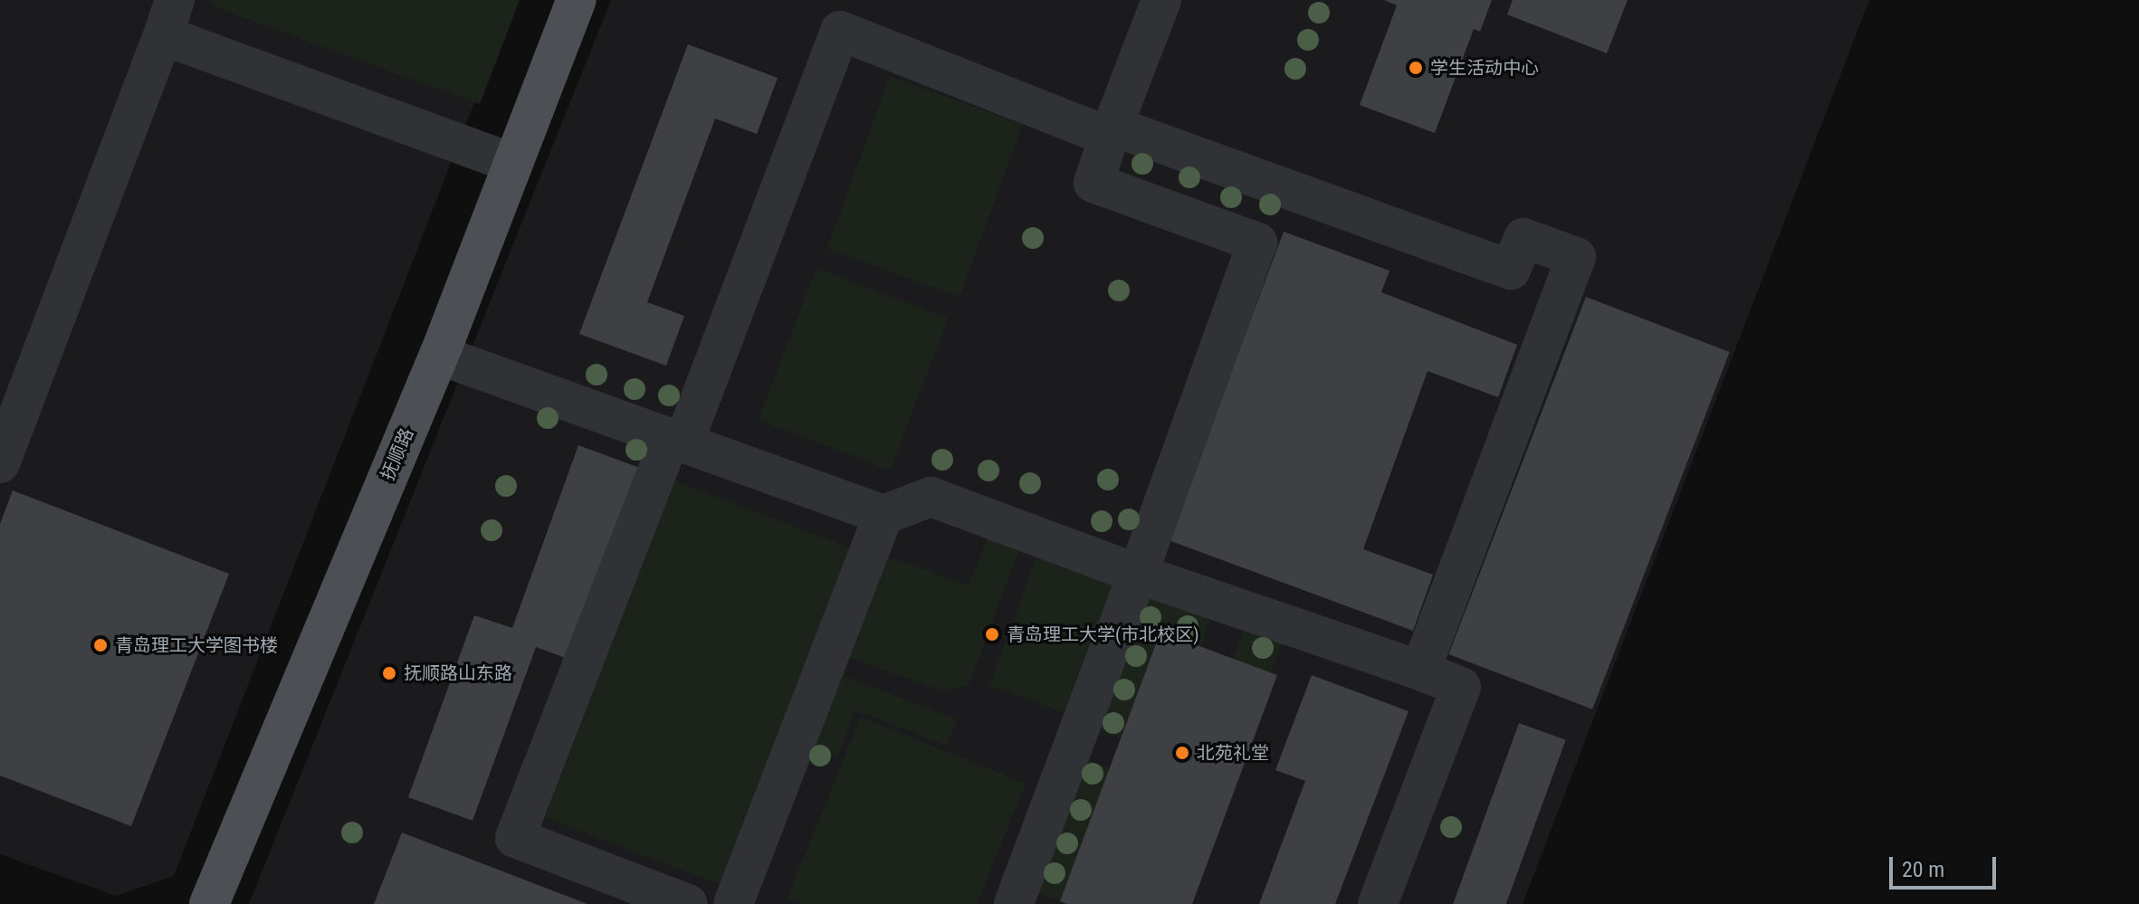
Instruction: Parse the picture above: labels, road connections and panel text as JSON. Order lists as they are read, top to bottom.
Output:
{
  "streets": {
    "main road": ["抚顺路"]
  },
  "places": [
    "学生活动中心",
    "青岛理工大学(市北校区)",
    "青岛理工大学图书楼",
    "抚顺路山东路",
    "北苑礼堂"
  ],
  "scale_bar": "20 m"
}
